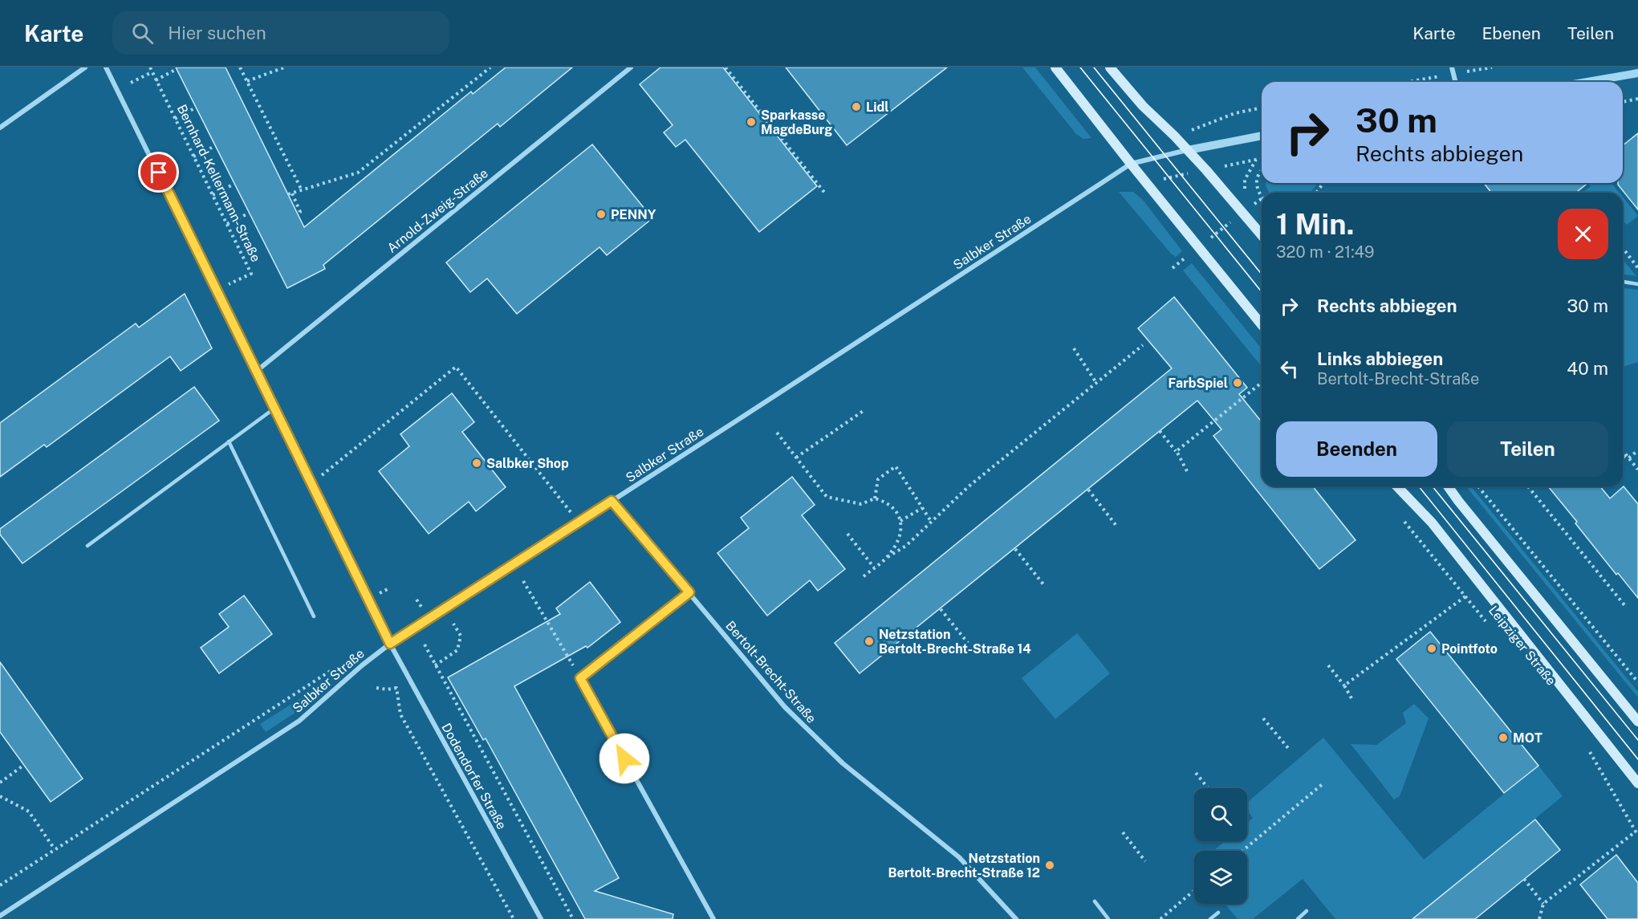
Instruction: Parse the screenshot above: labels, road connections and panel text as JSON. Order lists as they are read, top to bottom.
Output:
{
  "streets": {
    "main road": ["Leipziger Straße"],
    "street": [
      "Arnold-Zweig-Straße",
      "Salbker Straße",
      "Bertolt-Brecht-Straße",
      "Dodendorfer Straße"
    ],
    "path": ["Bernhard-Kellermann-Straße"]
  },
  "crossings": [
    ["Salbker Straße", "Bertolt-Brecht-Straße"],
    ["Salbker Straße", "Dodendorfer Straße"]
  ],
  "places": [
    "Lidl",
    "Sparkasse MagdeBurg",
    "PENNY",
    "FarbSpiel",
    "Salbker Shop",
    "Netzstation Bertolt-Brecht-Straße 14",
    "Pointfoto",
    "MOT",
    "Netzstation Bertolt-Brecht-Straße 12"
  ],
  "page": {
    "header": "Karte",
    "search": "Hier suchen",
    "nav": ["Karte", "Ebenen", "Teilen"],
    "turn": ["30 m", "Rechts abbiegen"],
    "heading": ["1 Min.", "320 m · 21:49"],
    "list": [
      {
        "name": "Rechts abbiegen",
        "value": "30 m"
      },
      {
        "name": "Links abbiegen",
        "note": "Bertolt-Brecht-Straße",
        "value": "40 m"
      }
    ],
    "buttons": ["Beenden", "Teilen"]
  }
}
